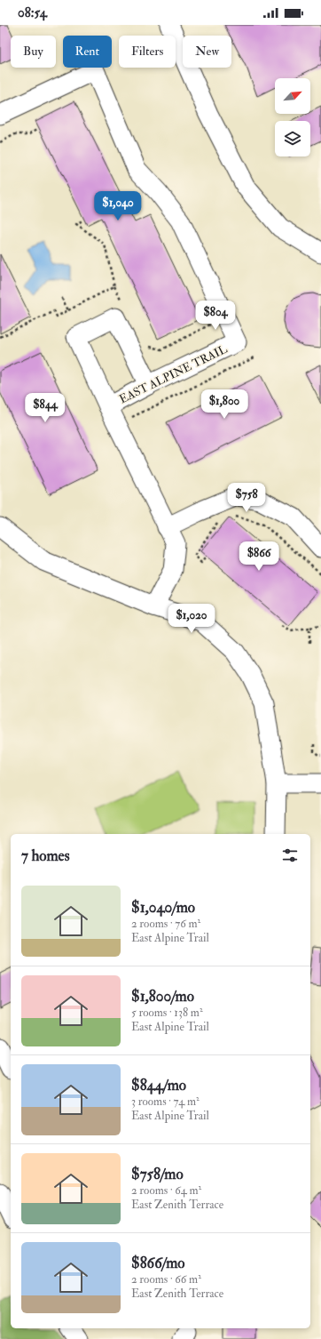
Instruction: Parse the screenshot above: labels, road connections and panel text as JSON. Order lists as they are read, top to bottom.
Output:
{
  "streets": {
    "street": ["EAST ALPINE TRAIL"]
  },
  "north": "top right",
  "page": {
    "status": "08:54",
    "chip": [
      "Buy",
      "Rent",
      "Filters",
      "New"
    ],
    "price": [
      "$1,040",
      "$804",
      "$1,800",
      "$844",
      "$758",
      "$866",
      "$1,020"
    ],
    "heading": "7 homes",
    "list": [
      {
        "name": "$1,040/mo",
        "note": "2 rooms · 76 m² · East Alpine Trail"
      },
      {
        "name": "$1,800/mo",
        "note": "5 rooms · 138 m² · East Alpine Trail"
      },
      {
        "name": "$844/mo",
        "note": "3 rooms · 74 m² · East Alpine Trail"
      },
      {
        "name": "$758/mo",
        "note": "2 rooms · 64 m² · East Zenith Terrace"
      },
      {
        "name": "$866/mo",
        "note": "2 rooms · 66 m² · East Zenith Terrace"
      }
    ]
  }
}
